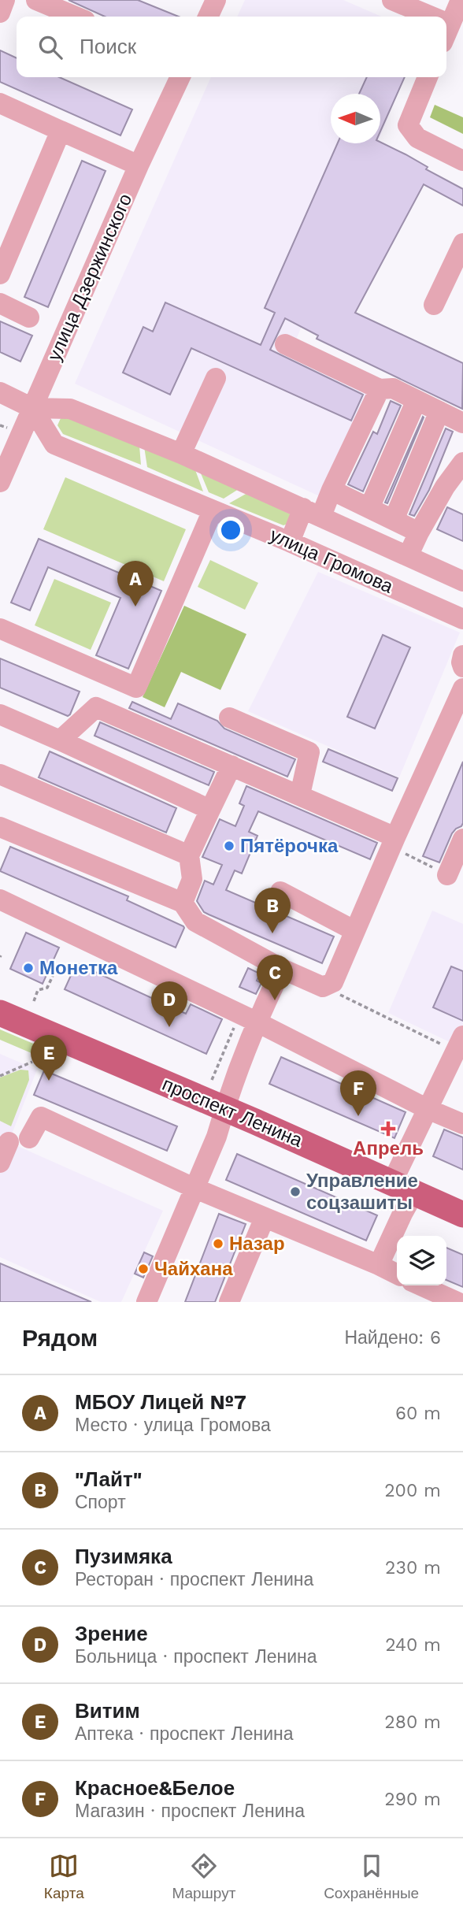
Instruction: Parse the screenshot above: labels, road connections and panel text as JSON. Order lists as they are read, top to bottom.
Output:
{
  "streets": {
    "main road": ["проспект Ленина"],
    "street": ["улица Дзержинского", "улица Громова"]
  },
  "crossings": [
    ["улица Дзержинского", "улица Громова"]
  ],
  "places": {
    "other": [
      "Пятёрочка",
      "Монетка",
      "Управление соцзашиты",
      "Назар",
      "Чайхана"
    ],
    "health": ["Апрель"]
  },
  "north": "left",
  "page": {
    "search": "Поиск",
    "pins": [
      "A",
      "B",
      "C",
      "D",
      "E",
      "F"
    ],
    "heading": ["Рядом", "Найдено: 6"],
    "list": [
      {
        "mark": "A",
        "name": "МБОУ Лицей №7",
        "note": "Место · улица Громова",
        "value": "60 m"
      },
      {
        "mark": "B",
        "name": "\"Лайт\"",
        "note": "Спорт",
        "value": "200 m"
      },
      {
        "mark": "C",
        "name": "Пузимяка",
        "note": "Ресторан · проспект Ленина",
        "value": "230 m"
      },
      {
        "mark": "D",
        "name": "Зрение",
        "note": "Больница · проспект Ленина",
        "value": "240 m"
      },
      {
        "mark": "E",
        "name": "Витим",
        "note": "Аптека · проспект Ленина",
        "value": "280 m"
      },
      {
        "mark": "F",
        "name": "Красное&Белое",
        "note": "Магазин · проспект Ленина",
        "value": "290 m"
      }
    ],
    "nav": ["Карта", "Маршрут", "Сохранённые"]
  }
}
